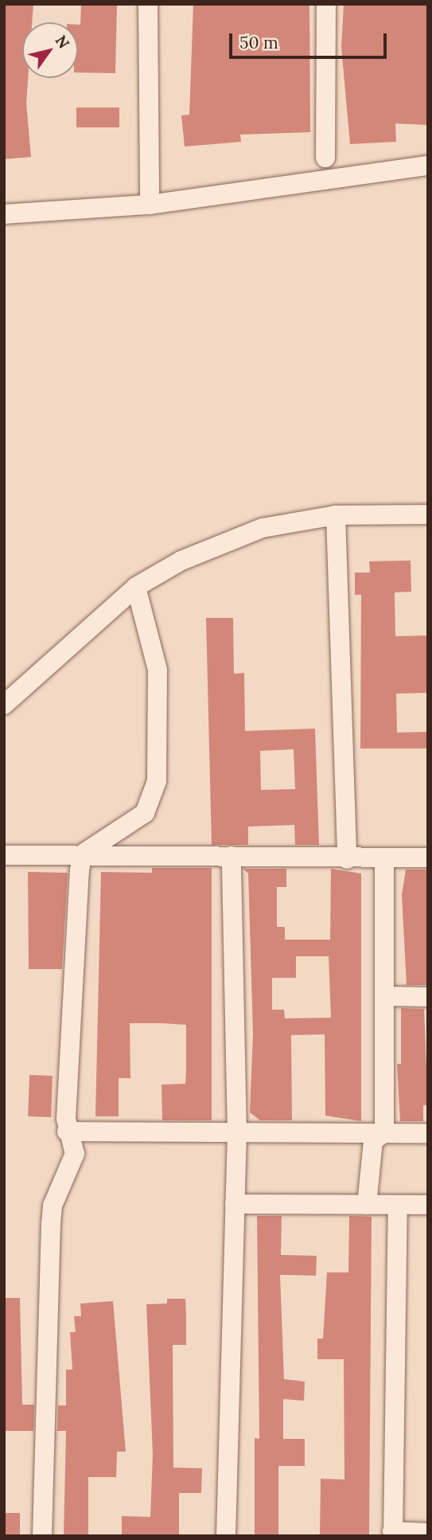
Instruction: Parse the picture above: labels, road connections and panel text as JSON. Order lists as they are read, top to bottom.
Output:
{
  "scale_bar": "50 m",
  "north": "top right"
}
